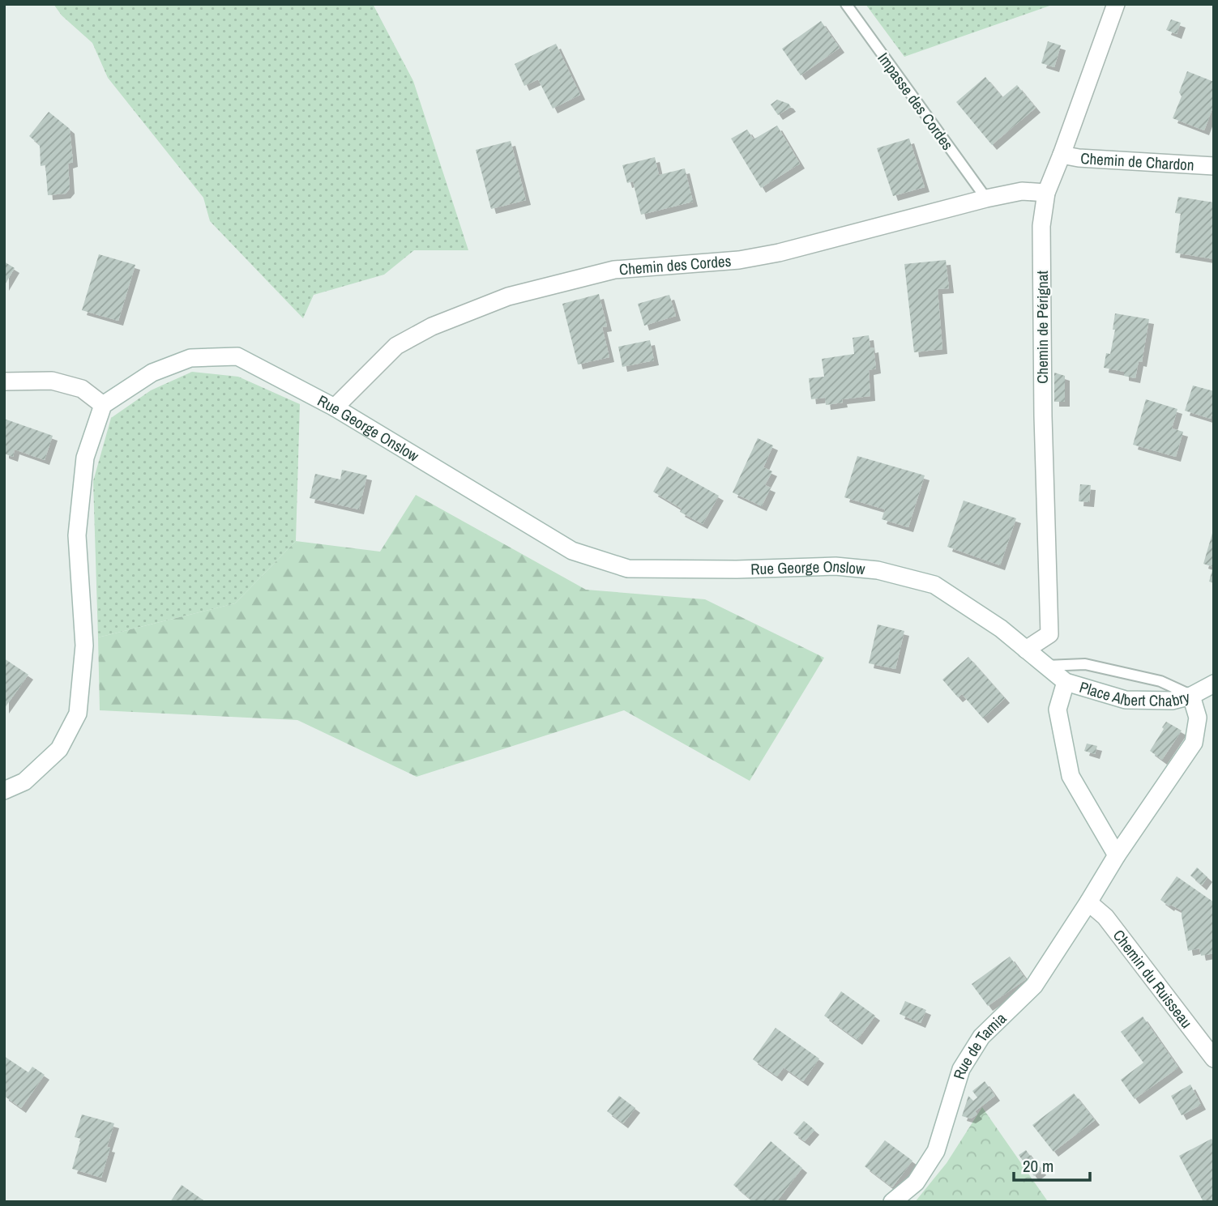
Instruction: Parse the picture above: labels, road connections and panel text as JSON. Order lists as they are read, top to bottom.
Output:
{
  "streets": {
    "street": [
      "Chemin de Chardon",
      "Chemin des Cordes",
      "Chemin de Pérignat",
      "Rue George Onslow",
      "Place Albert Chabry",
      "Chemin du Ruisseau",
      "Rue de Tamia"
    ],
    "lane": ["Impasse des Cordes"]
  },
  "crossings": [
    ["Impasse des Cordes", "Chemin des Cordes"],
    ["Chemin de Chardon", "Chemin de Pérignat"],
    ["Chemin des Cordes", "Chemin de Pérignat"],
    ["Chemin des Cordes", "Rue George Onslow"],
    ["Chemin de Pérignat", "Rue George Onslow"],
    ["Chemin de Pérignat", "Place Albert Chabry"],
    ["Rue George Onslow", "Place Albert Chabry"],
    ["Place Albert Chabry", "Chemin du Ruisseau"],
    ["Place Albert Chabry", "Rue de Tamia"],
    ["Chemin du Ruisseau", "Rue de Tamia"]
  ],
  "scale_bar": "20 m"
}
